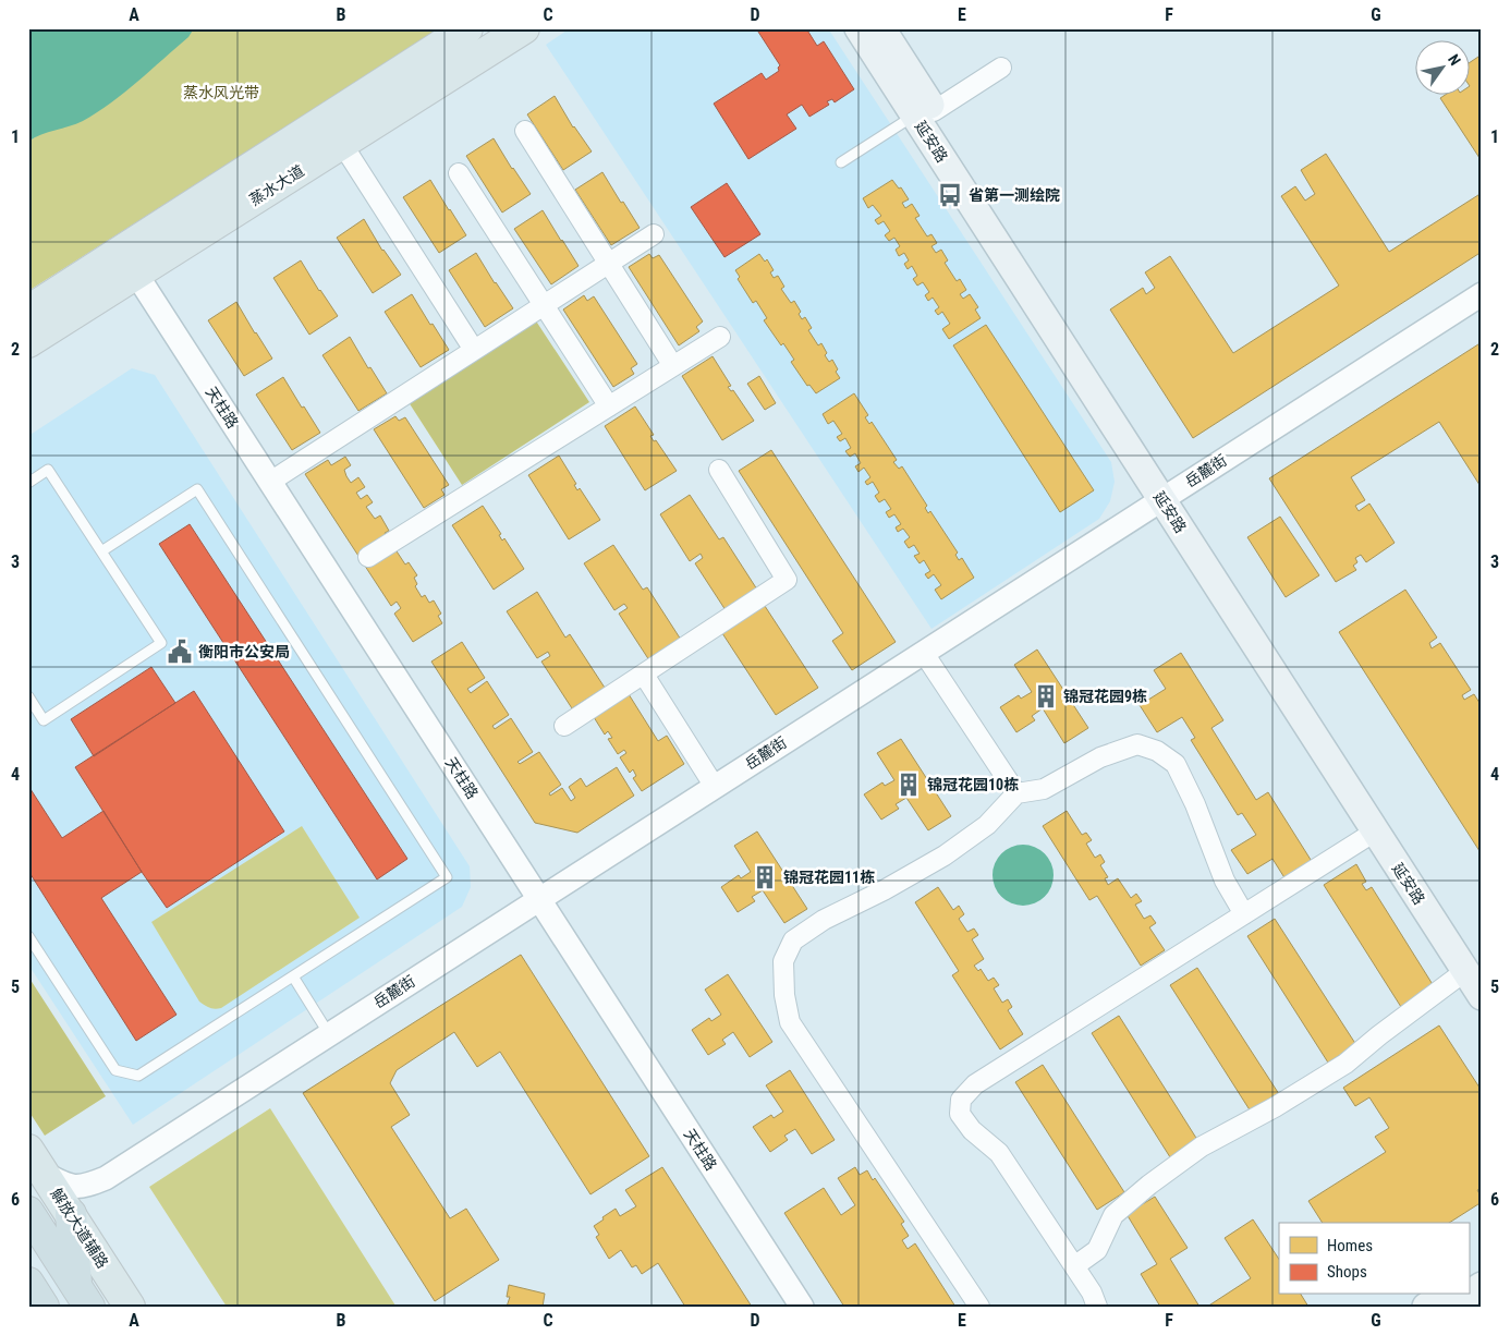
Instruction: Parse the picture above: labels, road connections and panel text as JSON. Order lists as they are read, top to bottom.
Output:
{
  "streets": {
    "main road": ["延安路", "蒸水大道", "解放大道辅路"],
    "street": ["天柱路", "岳麓街"]
  },
  "crossings": [
    ["延安路", "岳麓街"],
    ["蒸水大道", "天柱路"],
    ["天柱路", "岳麓街"],
    ["岳麓街", "解放大道辅路"]
  ],
  "parks": ["蒸水风光带"],
  "places": {
    "bus stop": ["省第一测绘院"],
    "public building": ["衡阳市公安局"],
    "building": ["锦冠花园9栋", "锦冠花园10栋", "锦冠花园11栋"]
  },
  "legend": ["Homes", "Shops"],
  "north": "top right",
  "grid": {
    "columns": [
      "A",
      "B",
      "C",
      "D",
      "E",
      "F",
      "G"
    ],
    "rows": [
      "1",
      "2",
      "3",
      "4",
      "5",
      "6"
    ]
  }
}
